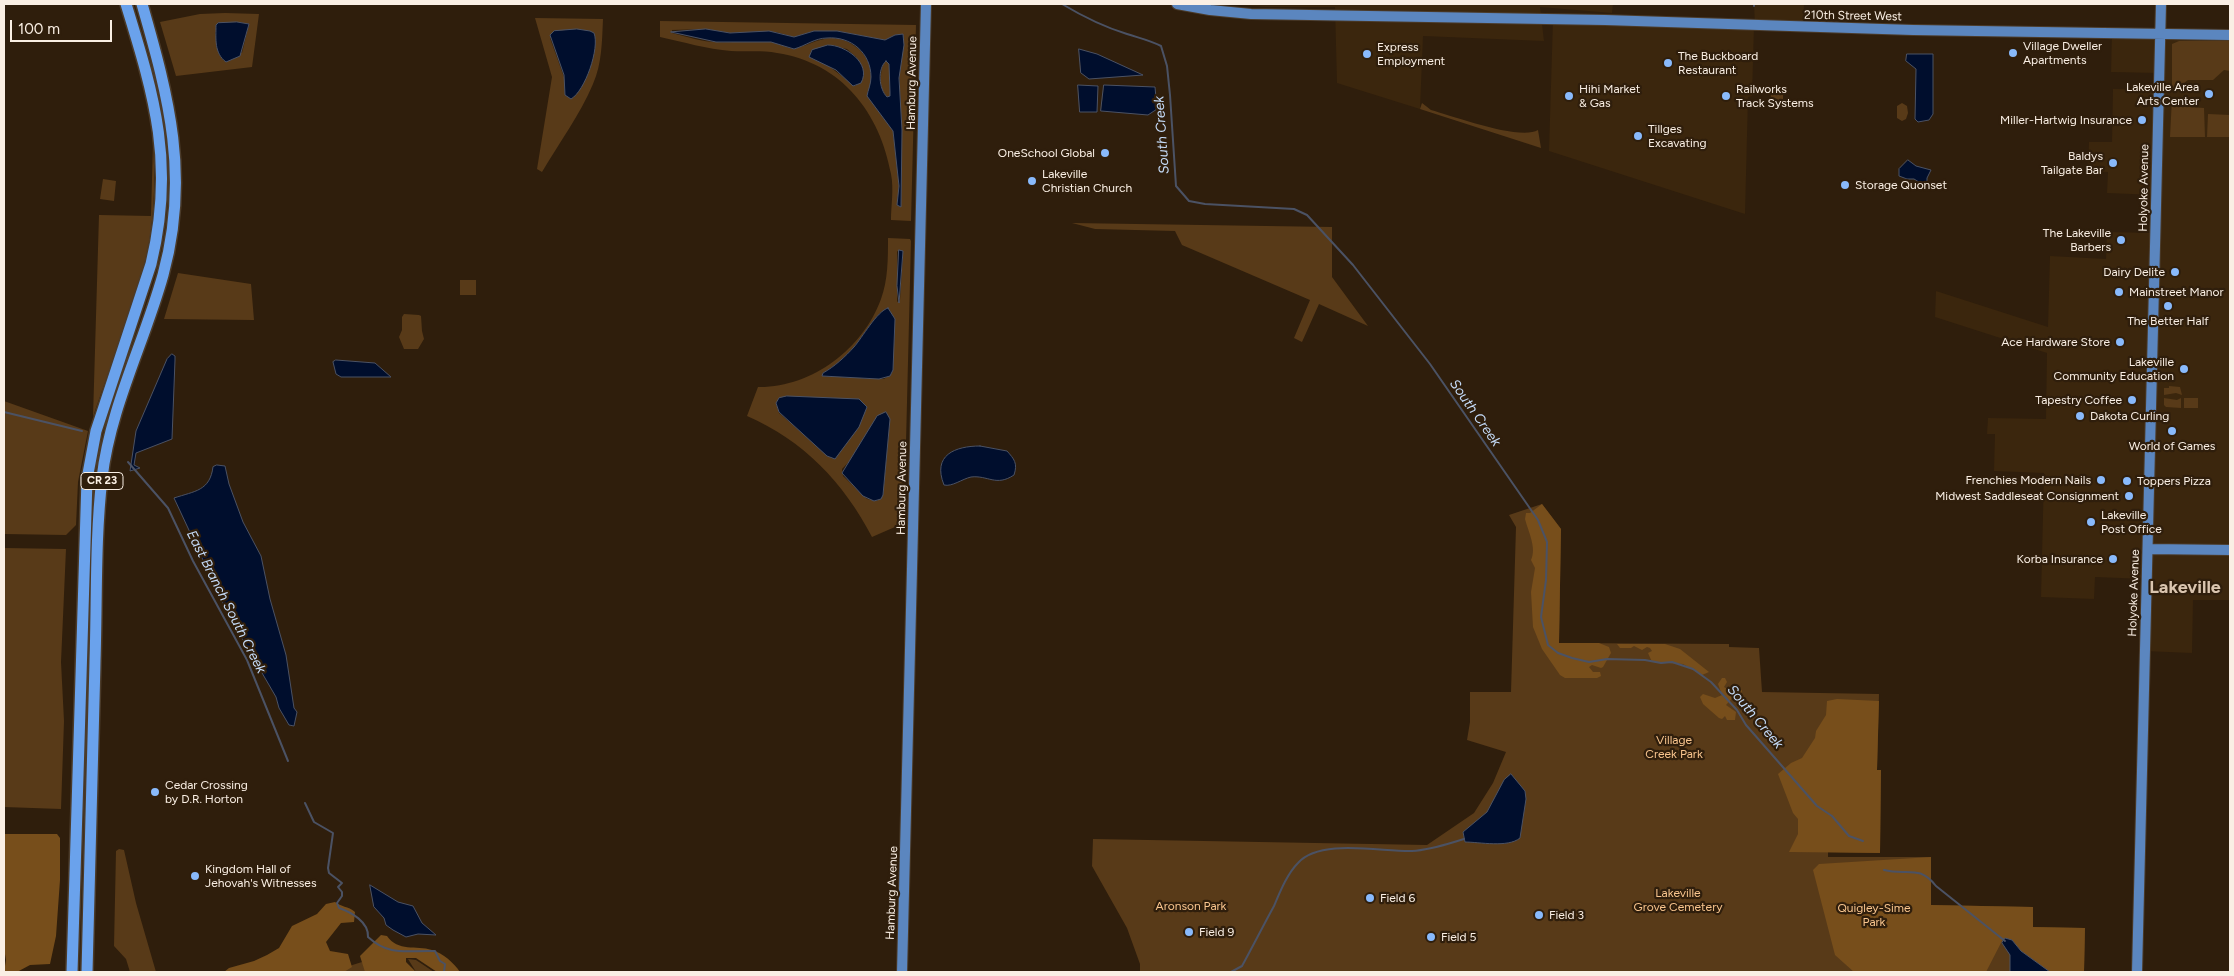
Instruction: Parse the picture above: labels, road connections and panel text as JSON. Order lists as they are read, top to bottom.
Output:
{
  "streets": {
    "main road": ["CR 23"],
    "street": ["210th Street West", "Hamburg Avenue", "Holyoke Avenue"]
  },
  "crossings": [
    ["210th Street West", "Holyoke Avenue"]
  ],
  "districts": ["Lakeville"],
  "water": ["South Creek", "East Branch South Creek"],
  "parks": [
    "Village Creek Park",
    "Lakeville Grove Cemetery",
    "Aronson Park",
    "Quigley-Sime Park"
  ],
  "places": [
    "Village Dweller Apartments",
    "Express Employment",
    "The Buckboard Restaurant",
    "Lakeville Area Arts Center",
    "Hihi Market & Gas",
    "Railworks Track Systems",
    "Miller-Hartwig Insurance",
    "Tillges Excavating",
    "OneSchool Global",
    "Baldys Tailgate Bar",
    "Lakeville Christian Church",
    "Storage Quonset",
    "The Lakeville Barbers",
    "Dairy Delite",
    "Mainstreet Manor",
    "The Better Half",
    "Ace Hardware Store",
    "Lakeville Community Education",
    "Tapestry Coffee",
    "Dakota Curling",
    "World of Games",
    "Frenchies Modern Nails",
    "Toppers Pizza",
    "Midwest Saddleseat Consignment",
    "Lakeville Post Office",
    "Korba Insurance",
    "Cedar Crossing by D.R. Horton",
    "Kingdom Hall of Jehovah's Witnesses",
    "Field 6",
    "Field 3",
    "Field 9",
    "Field 5"
  ],
  "scale_bar": "100 m"
}
